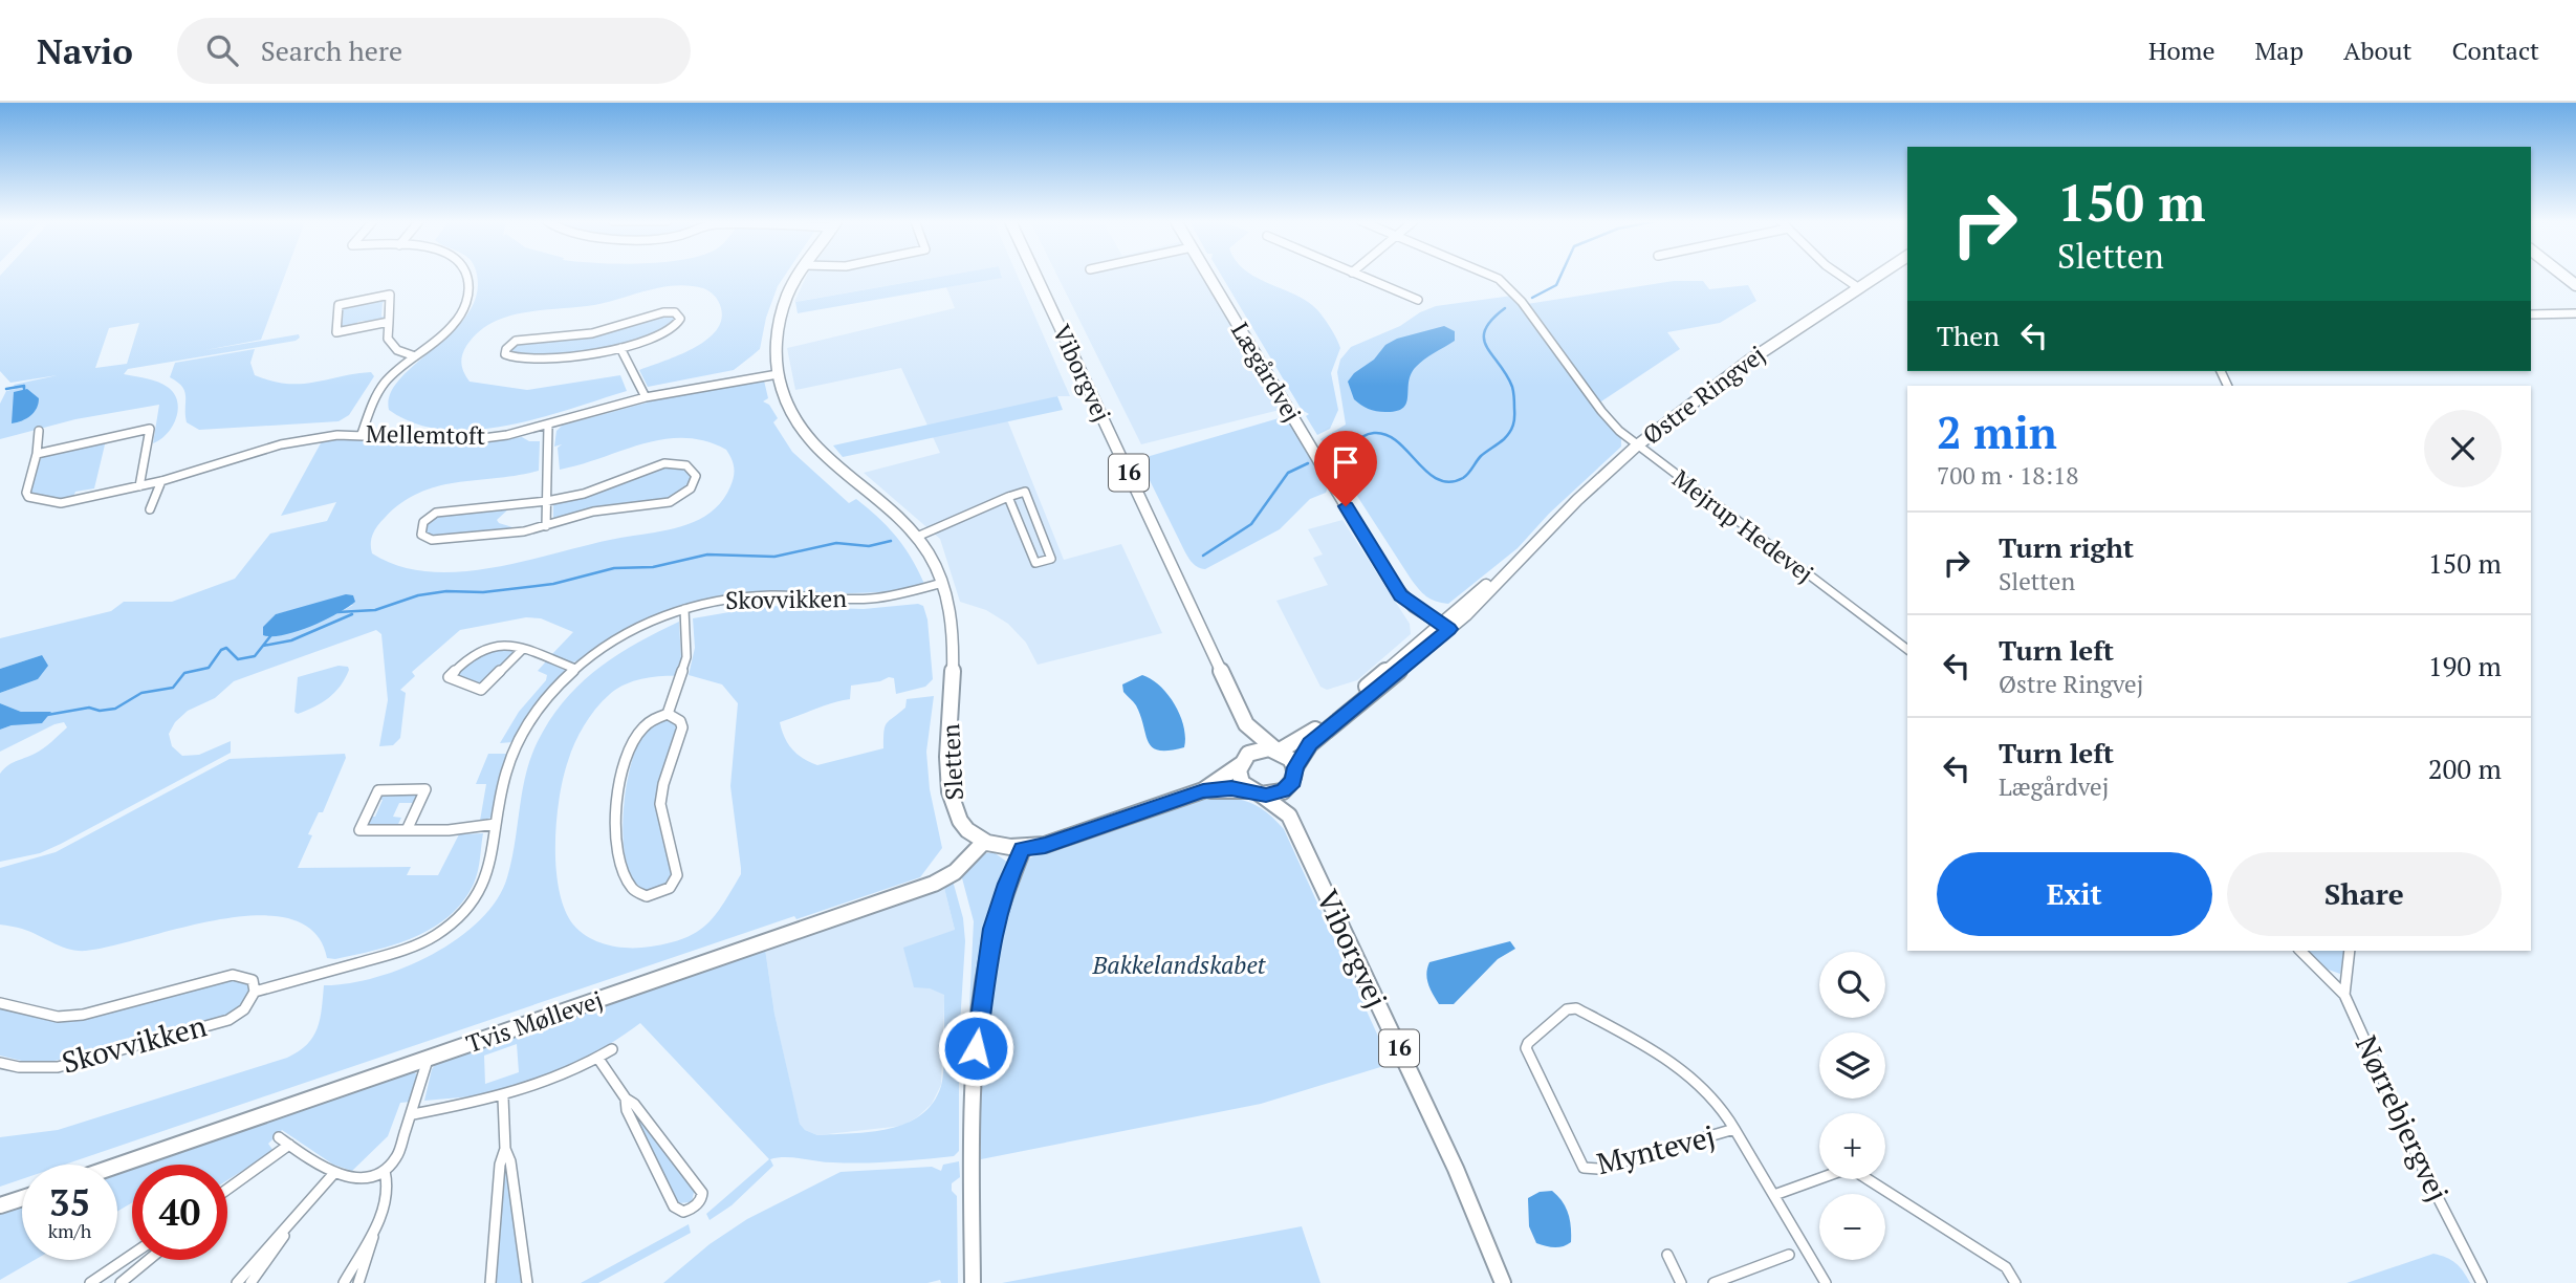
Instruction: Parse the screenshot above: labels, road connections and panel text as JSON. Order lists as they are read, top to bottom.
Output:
{
  "streets": {
    "street": [
      "Lægårdvej",
      "Viborgvej",
      "Østre Ringvej",
      "Mellemtoft",
      "16",
      "Mejrup Hedevej",
      "Skovvikken",
      "Sletten",
      "Tvis Møllevej",
      "Nørrebjergvej",
      "Myntevej"
    ]
  },
  "crossings": [
    ["Lægårdvej", "Østre Ringvej"],
    ["Viborgvej", "Østre Ringvej"],
    ["Viborgvej", "16"],
    ["Østre Ringvej", "16"],
    ["Østre Ringvej", "Mejrup Hedevej"],
    ["Mellemtoft", "Sletten"],
    ["Skovvikken", "Sletten"],
    ["Sletten", "Tvis Møllevej"]
  ],
  "parks": ["Bakkelandskabet"],
  "page": {
    "header": "Navio",
    "search": "Search here",
    "nav": [
      "Home",
      "Map",
      "About",
      "Contact"
    ],
    "turn": ["150 m", "Sletten"],
    "then": "Then",
    "heading": ["2 min", "700 m · 18:18"],
    "list": [
      {
        "name": "Turn right",
        "note": "Sletten",
        "value": "150 m"
      },
      {
        "name": "Turn left",
        "note": "Østre Ringvej",
        "value": "190 m"
      },
      {
        "name": "Turn left",
        "note": "Lægårdvej",
        "value": "200 m"
      }
    ],
    "buttons": ["Exit", "Share"],
    "map_buttons": ["+", "−"],
    "speed": "35 km/h",
    "limit": "40"
  }
}
